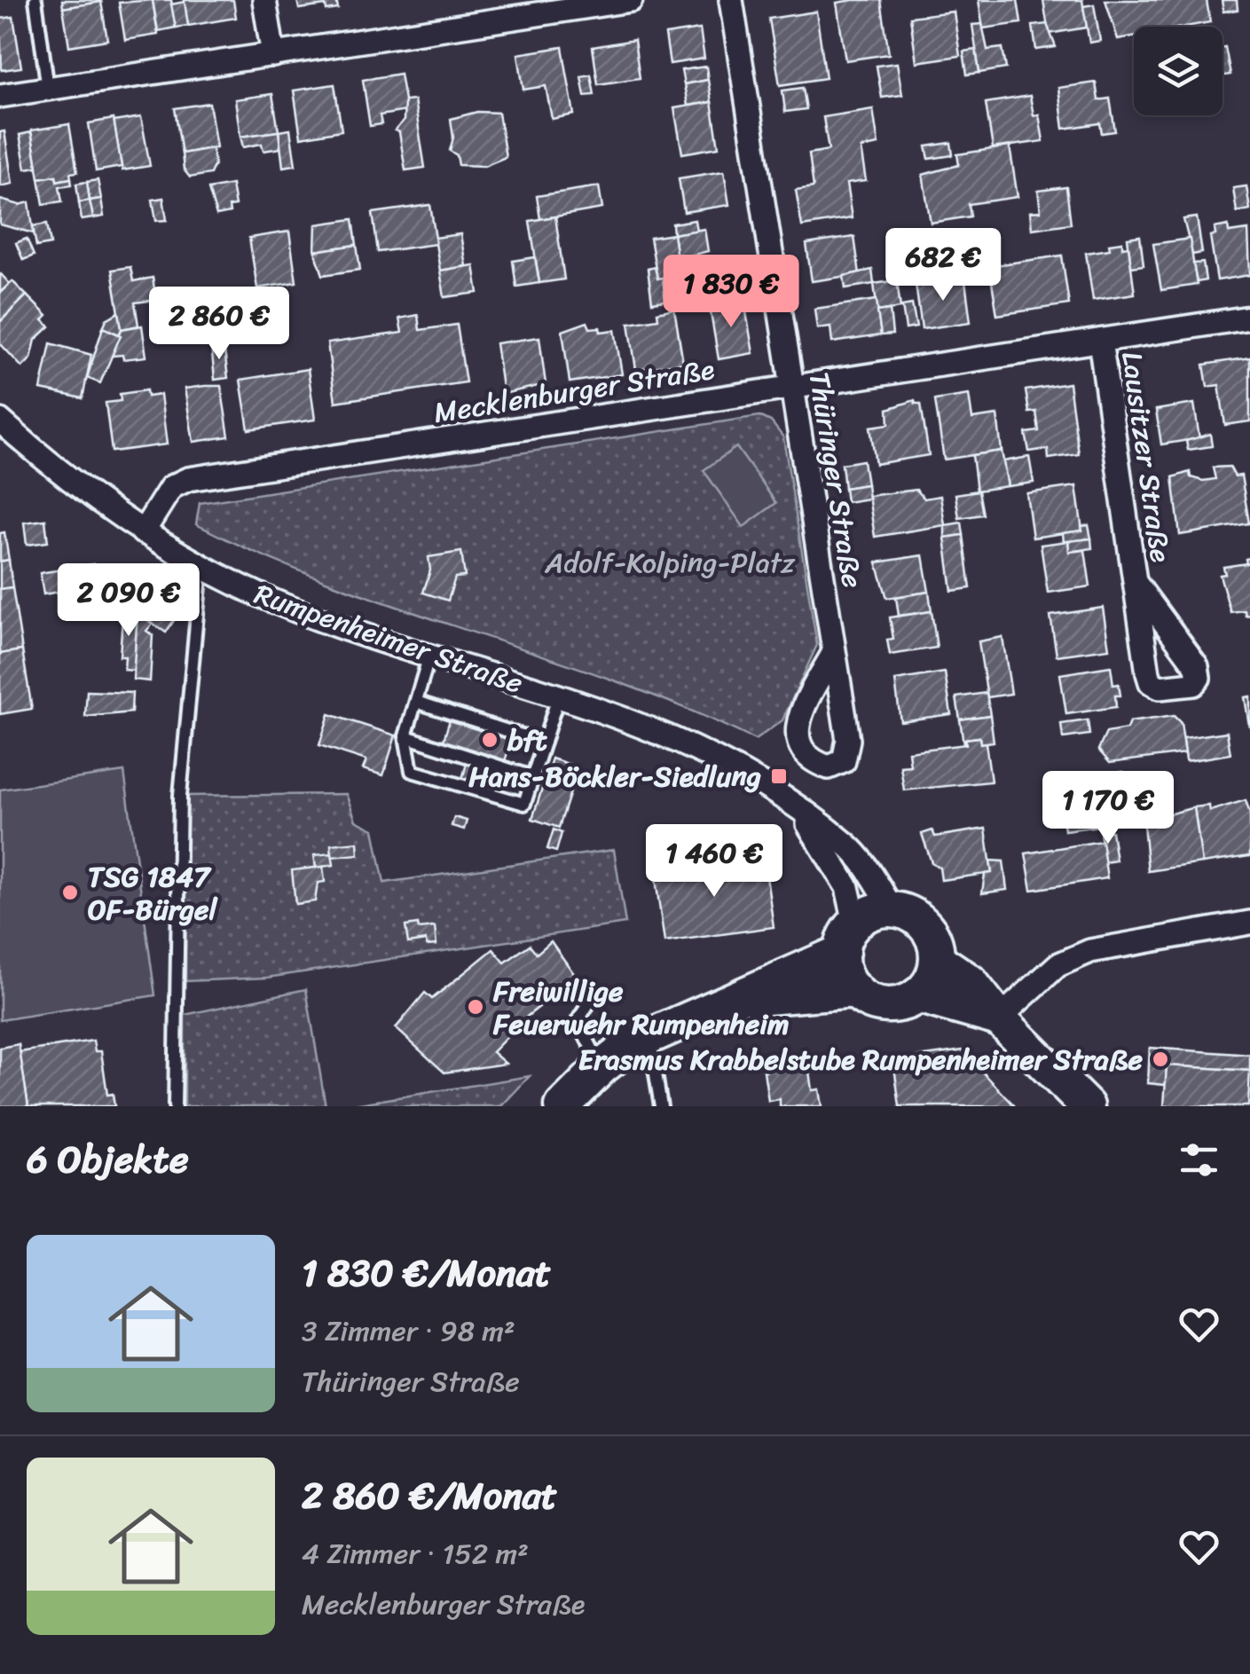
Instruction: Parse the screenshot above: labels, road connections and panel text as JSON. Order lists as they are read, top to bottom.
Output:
{
  "streets": {
    "street": [
      "Mecklenburger Straße",
      "Lausitzer Straße",
      "Thüringer Straße",
      "Rumpenheimer Straße"
    ]
  },
  "crossings": [
    ["Mecklenburger Straße", "Lausitzer Straße"],
    ["Mecklenburger Straße", "Thüringer Straße"],
    ["Mecklenburger Straße", "Rumpenheimer Straße"]
  ],
  "parks": ["Adolf-Kolping-Platz"],
  "places": {
    "other": [
      "bft",
      "TSG 1847 OF-Bürgel",
      "Freiwillige Feuerwehr Rumpenheim",
      "Erasmus Krabbelstube Rumpenheimer Straße"
    ],
    "transit": ["Hans-Böckler-Siedlung"]
  },
  "page": {
    "price": [
      "682 €",
      "1 830 €",
      "2 860 €",
      "2 090 €",
      "1 170 €",
      "1 460 €"
    ],
    "heading": "6 Objekte",
    "list": [
      {
        "name": "1 830 €/Monat",
        "note": "3 Zimmer · 98 m² · Thüringer Straße"
      },
      {
        "name": "2 860 €/Monat",
        "note": "4 Zimmer · 152 m² · Mecklenburger Straße"
      }
    ]
  }
}
